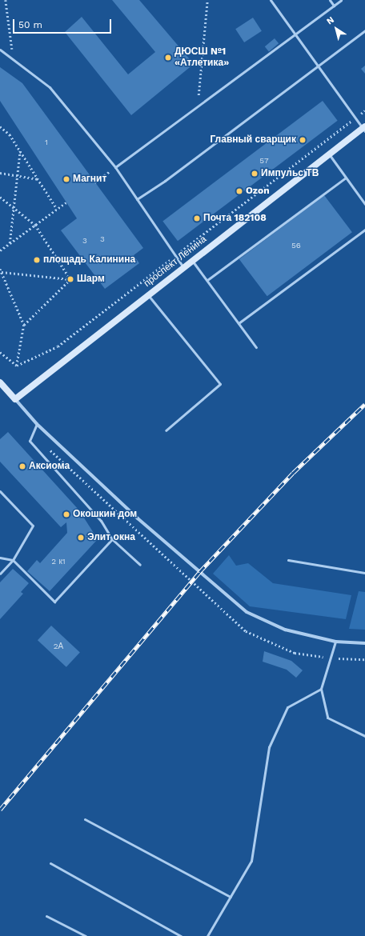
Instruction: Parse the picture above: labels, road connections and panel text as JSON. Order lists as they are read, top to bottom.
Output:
{
  "streets": {
    "main road": ["проспект Ленина"]
  },
  "places": [
    "ДЮСШ №1 «Атлетика»",
    "Главный сварщик",
    "Импульс ТВ",
    "Магнит",
    "Ozon",
    "Почта 182108",
    "площадь Калинина",
    "Шарм",
    "Аксиома",
    "Окошкин дом",
    "Элит окна"
  ],
  "house_numbers": [
    "1",
    "57",
    "3",
    "3",
    "56",
    "2 к1",
    "2А"
  ],
  "scale_bar": "50 m",
  "north": "top left"
}
